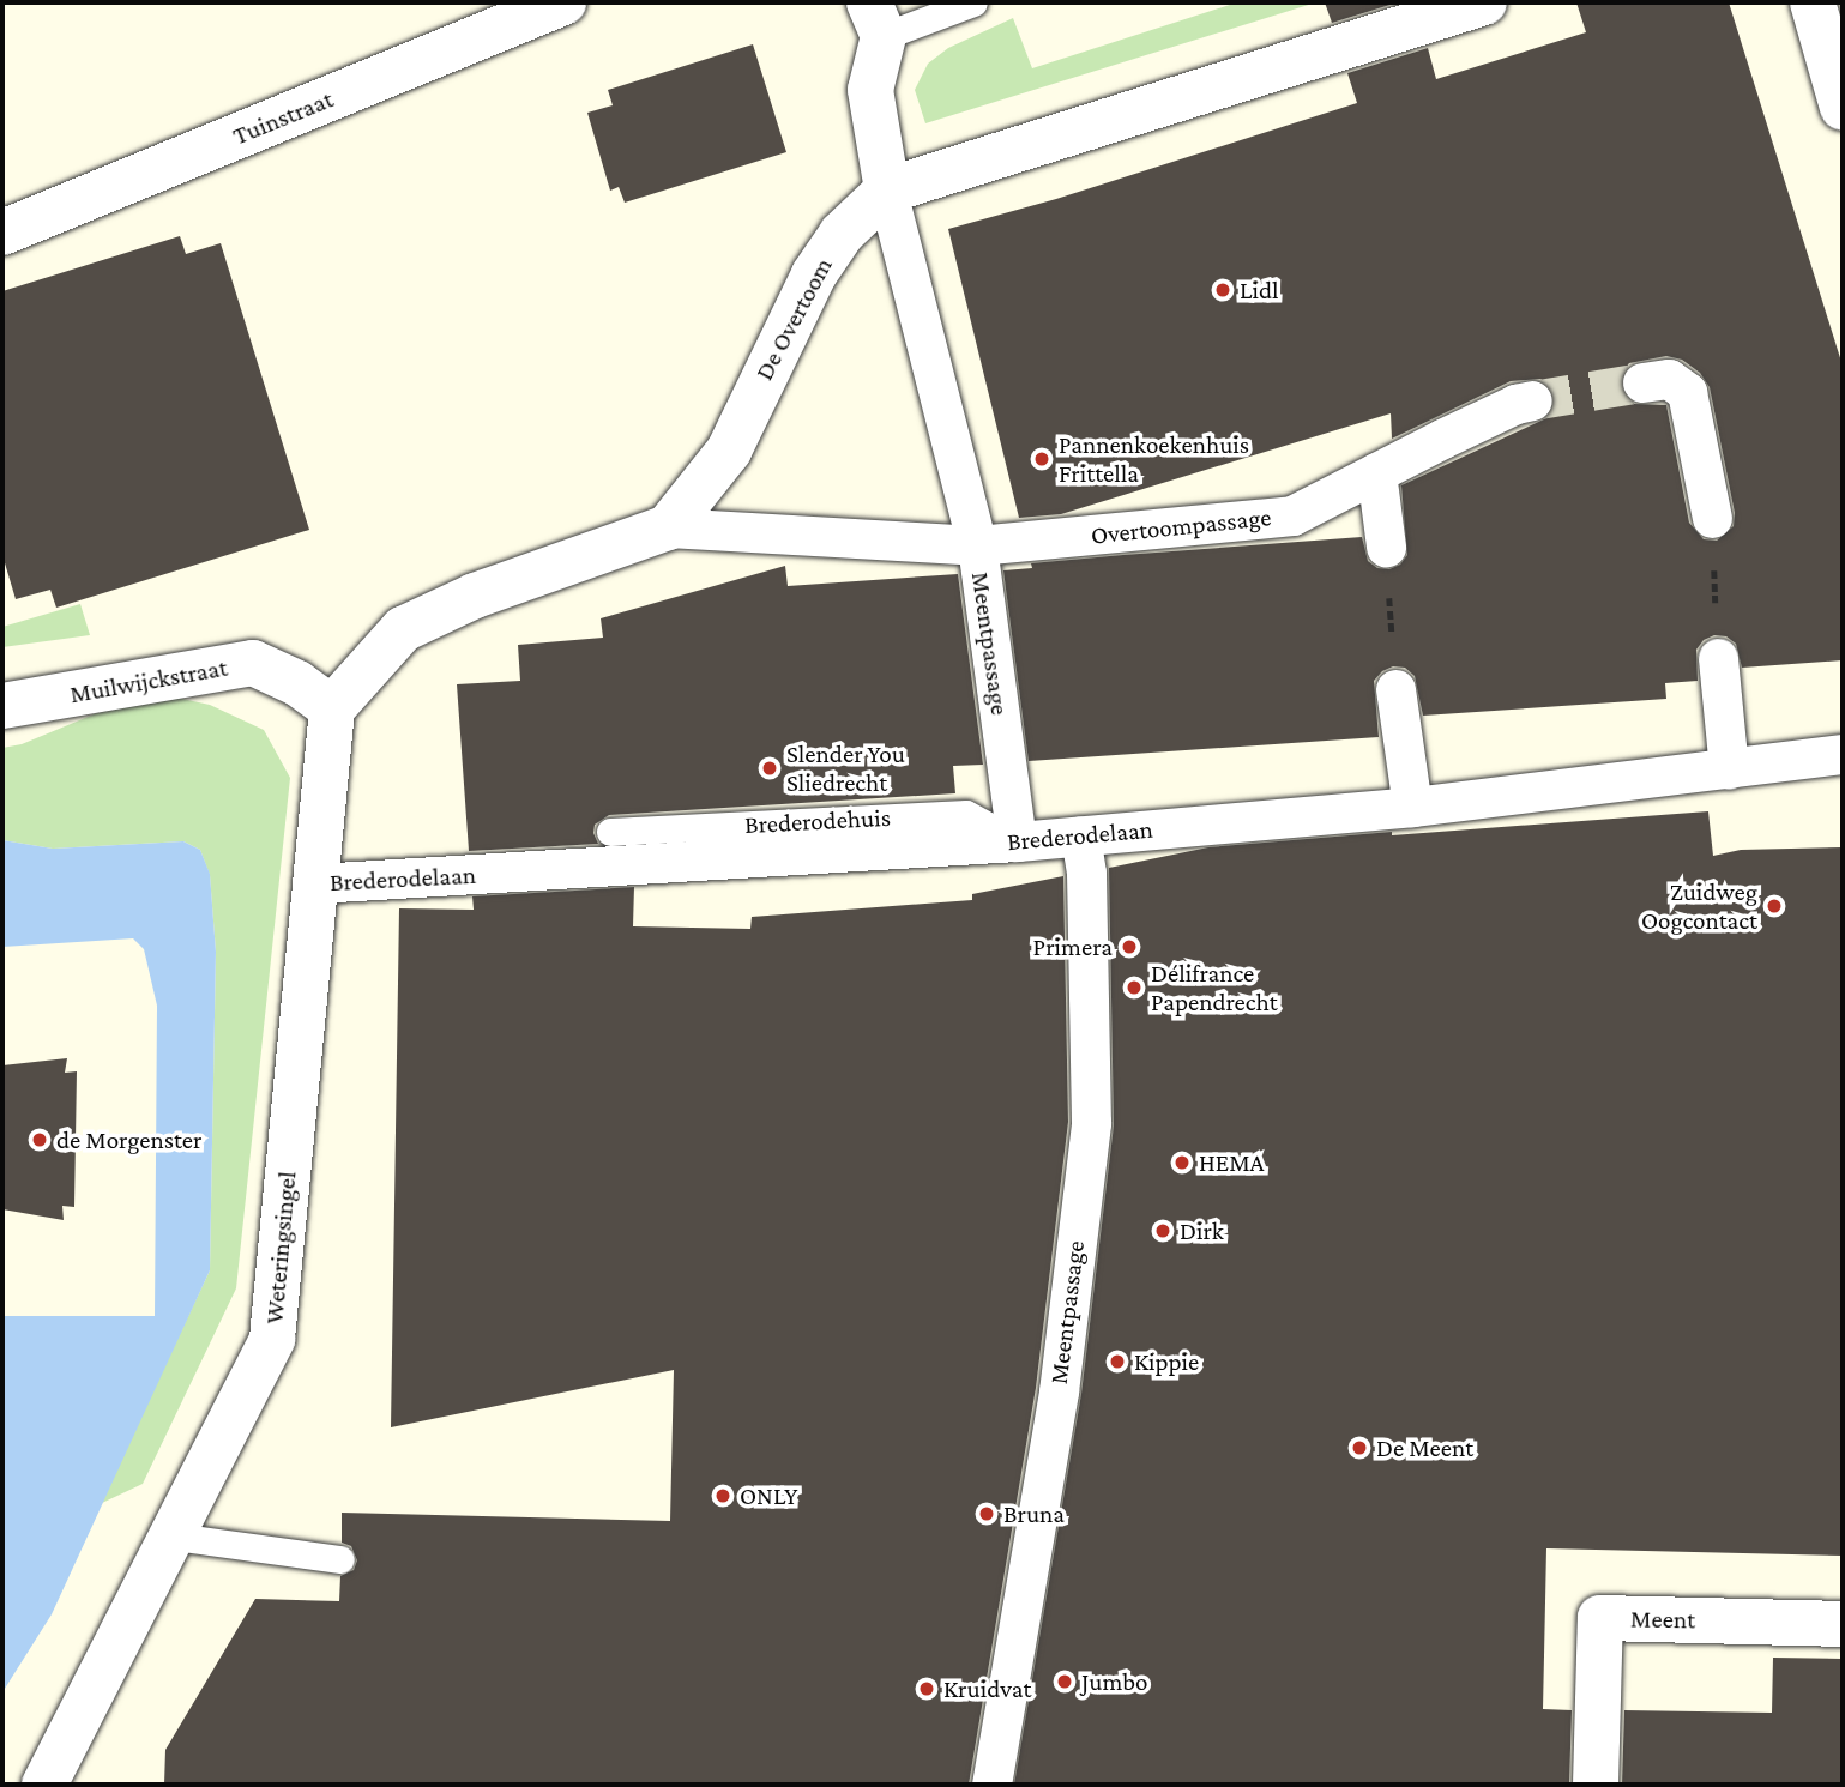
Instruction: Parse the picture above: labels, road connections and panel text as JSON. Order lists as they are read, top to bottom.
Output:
{
  "streets": {
    "street": [
      "Tuinstraat",
      "De Overtoom",
      "Overtoompassage",
      "Meentpassage",
      "Muilwijckstraat",
      "Brederodelaan",
      "Weteringsingel",
      "Meent"
    ],
    "lane": ["Brederodehuis"]
  },
  "crossings": [
    ["De Overtoom", "Overtoompassage"],
    ["Overtoompassage", "Meentpassage"],
    ["Meentpassage", "Brederodehuis"],
    ["Meentpassage", "Brederodelaan"],
    ["Muilwijckstraat", "Weteringsingel"],
    ["Brederodehuis", "Brederodelaan"],
    ["Brederodelaan", "Weteringsingel"]
  ],
  "places": [
    "Lidl",
    "Pannenkoekenhuis Frittella",
    "Slender You Sliedrecht",
    "Zuidweg Oogcontact",
    "Primera",
    "Délifrance Papendrecht",
    "de Morgenster",
    "HEMA",
    "Dirk",
    "Kippie",
    "De Meent",
    "ONLY",
    "Bruna",
    "Jumbo",
    "Kruidvat"
  ]
}
